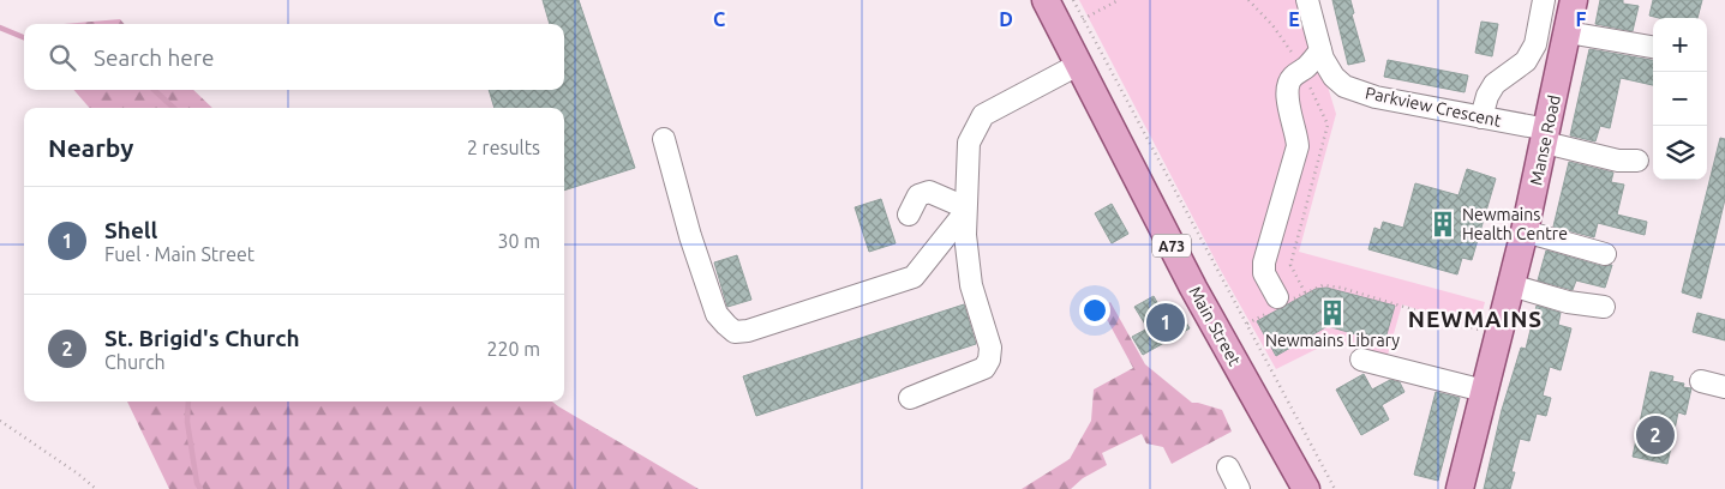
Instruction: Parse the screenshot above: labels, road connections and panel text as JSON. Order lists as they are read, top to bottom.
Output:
{
  "streets": {
    "main road": ["Manse Road", "A73", "Main Street"],
    "street": ["Parkview Crescent"]
  },
  "crossings": [
    ["Parkview Crescent", "Manse Road"]
  ],
  "districts": ["NEWMAINS"],
  "places": {
    "building": ["Newmains Health Centre", "Newmains Library"]
  },
  "page": {
    "map_buttons": ["+", "−"],
    "search": "Search here",
    "heading": ["Nearby", "2 results"],
    "list": [
      {
        "mark": "1",
        "name": "Shell",
        "note": "Fuel · Main Street",
        "value": "30 m"
      },
      {
        "mark": "2",
        "name": "St. Brigid's Church",
        "note": "Church",
        "value": "220 m"
      }
    ],
    "pins": ["1", "2"]
  },
  "grid": {
    "columns": [
      "C",
      "D",
      "E",
      "F"
    ]
  }
}
